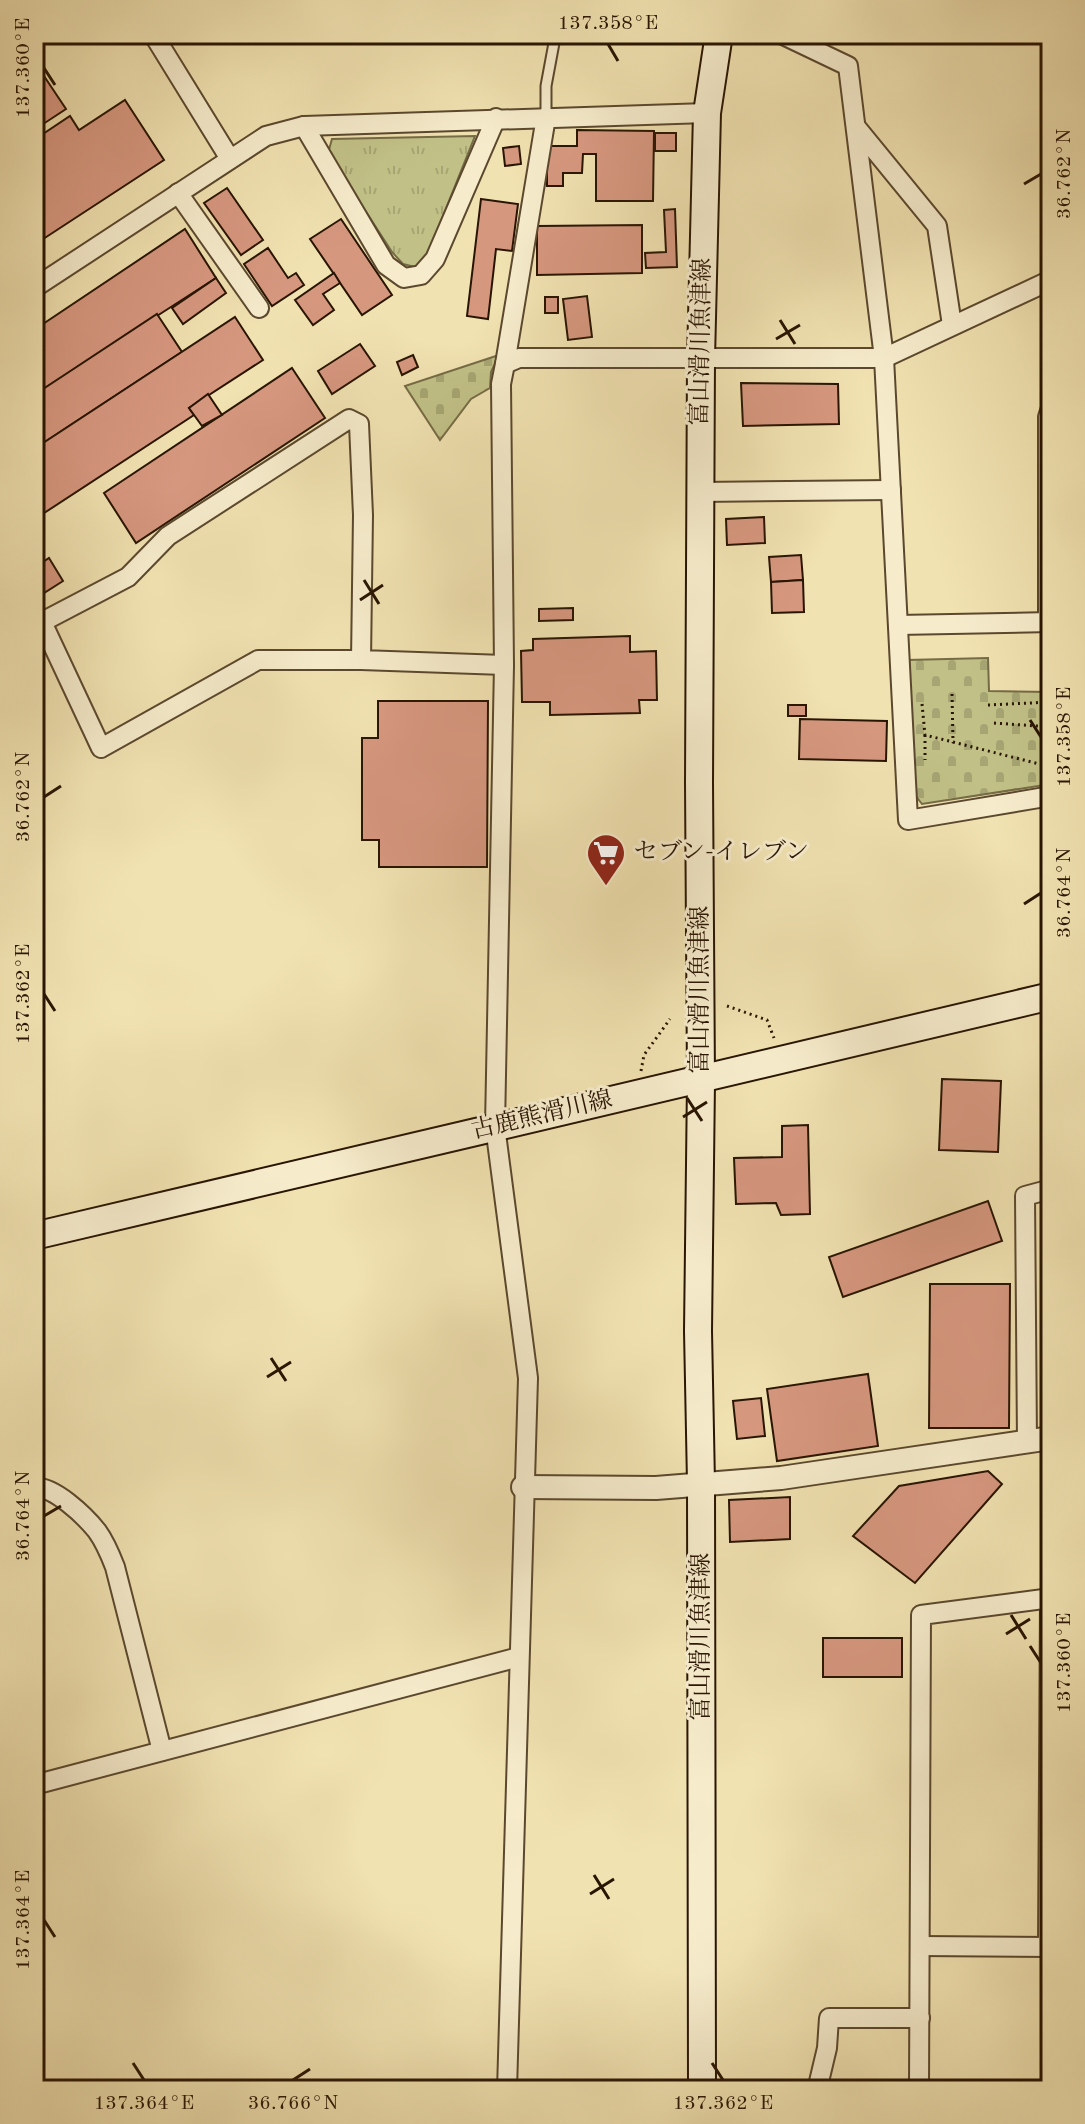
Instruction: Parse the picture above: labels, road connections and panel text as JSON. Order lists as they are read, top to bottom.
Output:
{
  "streets": {
    "main road": ["富山滑川魚津線", "古鹿熊滑川線"]
  },
  "crossings": [
    ["富山滑川魚津線", "古鹿熊滑川線"]
  ],
  "places": {
    "supermarket": ["セブン-イレブン"]
  },
  "coordinates": [
    "137.358°E",
    "137.360°E",
    "36.762°N",
    "36.764°N",
    "137.362°E",
    "137.364°E",
    "36.766°N"
  ]
}
